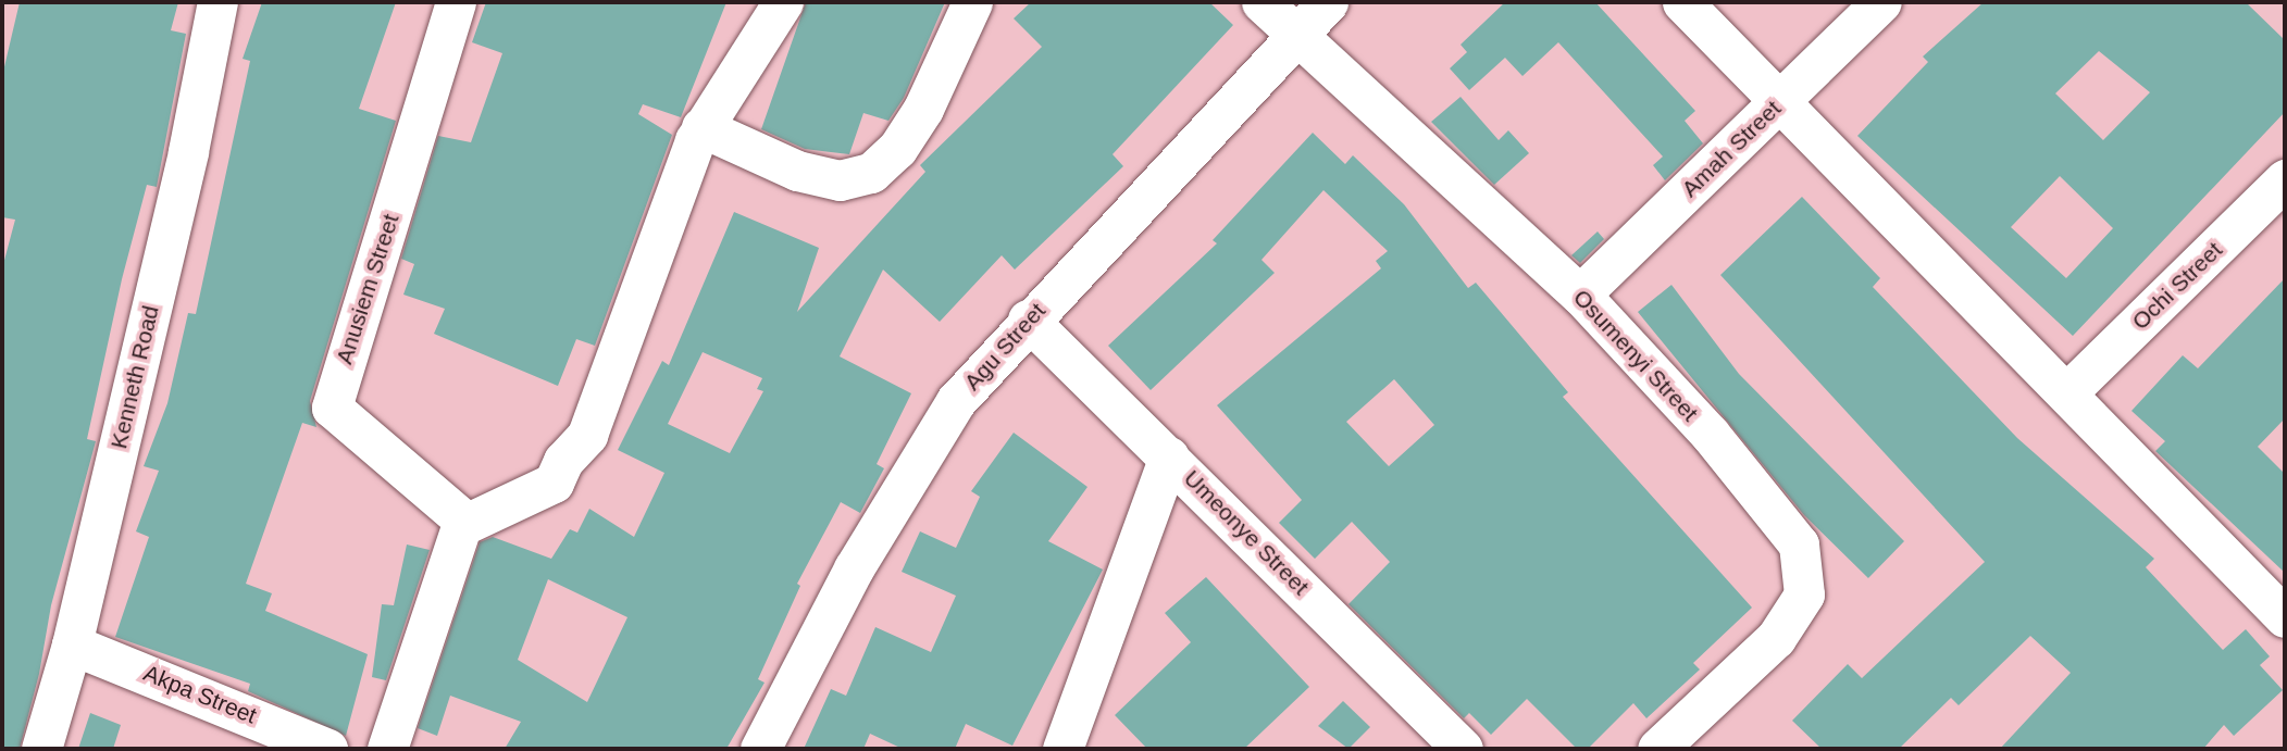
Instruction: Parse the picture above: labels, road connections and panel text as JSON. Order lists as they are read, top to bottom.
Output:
{
  "streets": {
    "street": [
      "Amah Street",
      "Ochi Street",
      "Anusiem Street",
      "Agu Street",
      "Osumenyi Street",
      "Kenneth Road",
      "Umeonye Street",
      "Akpa Street"
    ]
  },
  "crossings": [
    ["Amah Street", "Osumenyi Street"],
    ["Agu Street", "Osumenyi Street"],
    ["Agu Street", "Umeonye Street"],
    ["Kenneth Road", "Akpa Street"]
  ]
}
